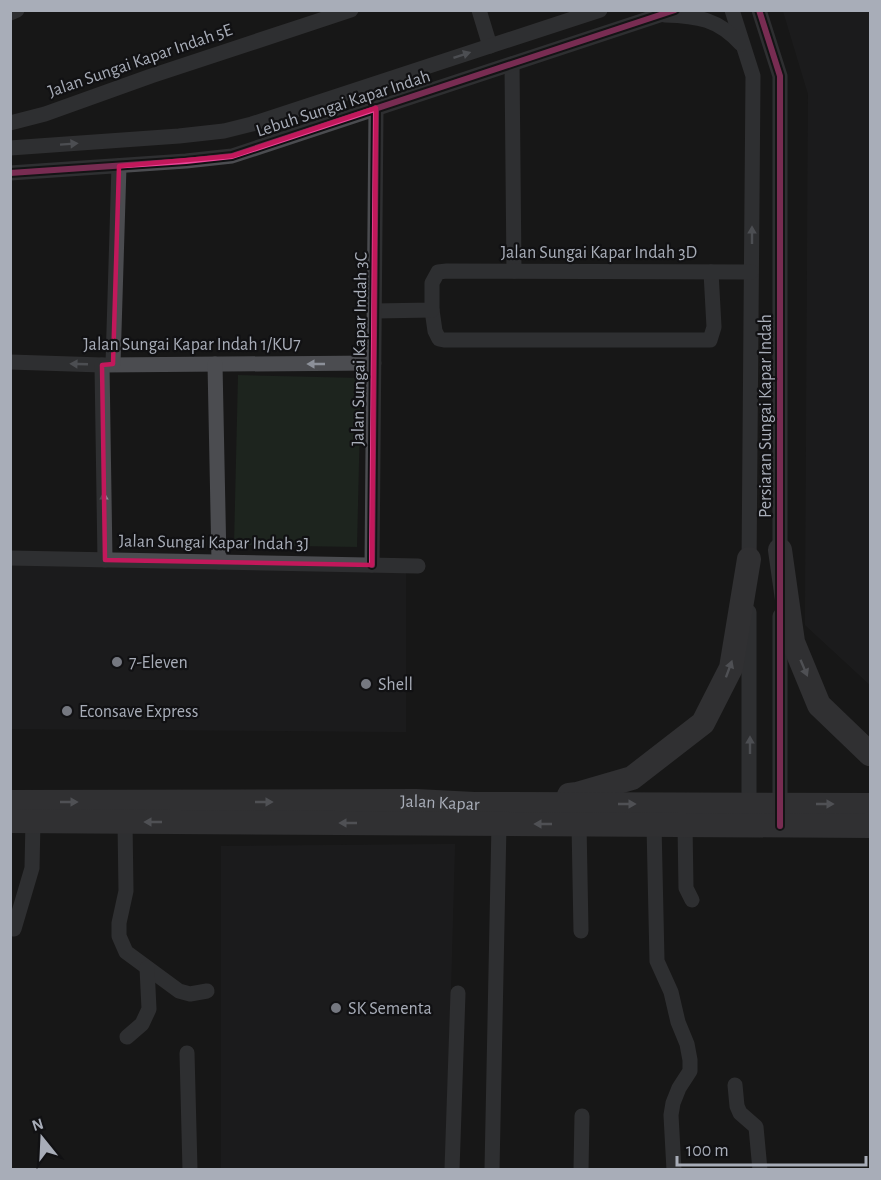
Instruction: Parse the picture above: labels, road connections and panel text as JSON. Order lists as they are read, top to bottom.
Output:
{
  "streets": {
    "highway": ["Jalan Kapar"],
    "street": [
      "Jalan Sungai Kapar Indah 5E",
      "Lebuh Sungai Kapar Indah",
      "Jalan Sungai Kapar Indah 3D",
      "Jalan Sungai Kapar Indah 1/KU7",
      "Jalan Sungai Kapar Indah 3C",
      "Persiaran Sungai Kapar Indah",
      "Jalan Sungai Kapar Indah 3J"
    ]
  },
  "crossings": [
    ["Lebuh Sungai Kapar Indah", "Jalan Sungai Kapar Indah 3C"],
    ["Jalan Sungai Kapar Indah 3D", "Persiaran Sungai Kapar Indah"],
    ["Jalan Sungai Kapar Indah 1/KU7", "Jalan Sungai Kapar Indah 3C"],
    ["Jalan Sungai Kapar Indah 3C", "Jalan Sungai Kapar Indah 3J"],
    ["Persiaran Sungai Kapar Indah", "Jalan Kapar"]
  ],
  "one_way": ["Jalan Sungai Kapar Indah 1/KU7"],
  "places": [
    "7-Eleven",
    "Shell",
    "Econsave Express",
    "SK Sementa"
  ],
  "scale_bar": "100 m",
  "north": "top"
}
